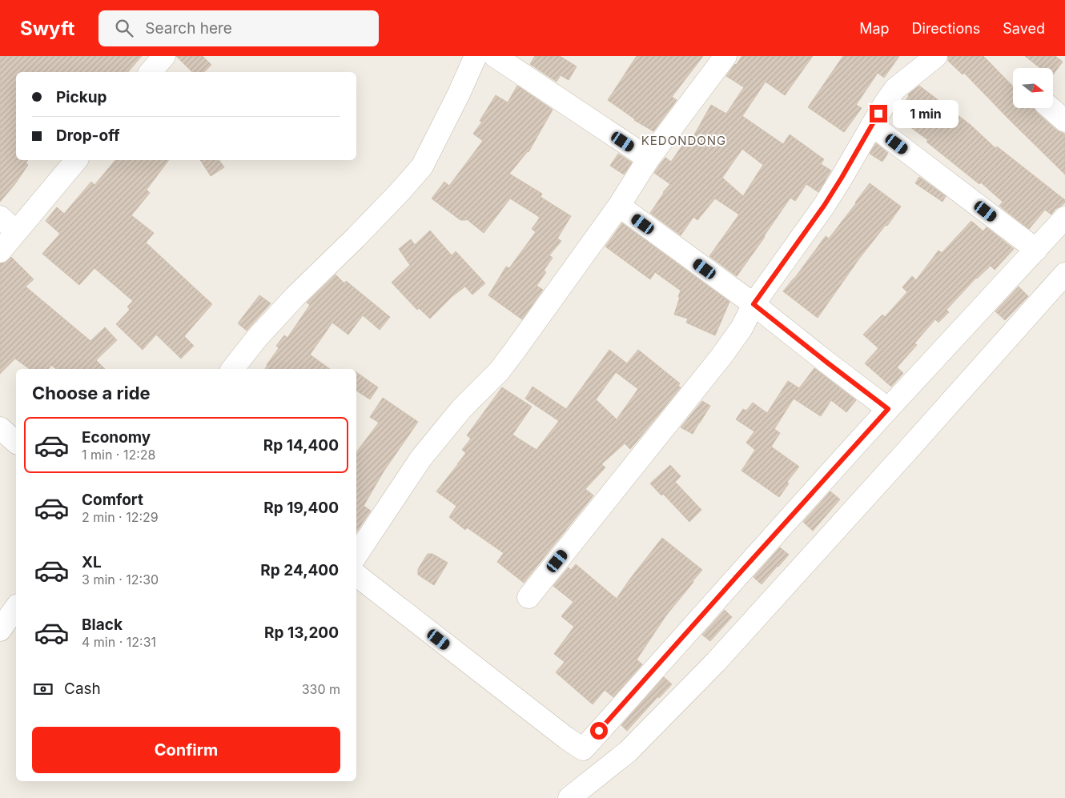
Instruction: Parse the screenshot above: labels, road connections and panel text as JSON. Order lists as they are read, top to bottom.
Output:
{
  "districts": ["KEDONDONG"],
  "north": "right",
  "page": {
    "header": "Swyft",
    "search": "Search here",
    "nav": ["Map", "Directions", "Saved"],
    "banner": ["Pickup", "Drop-off"],
    "bubble": "1 min",
    "heading": "Choose a ride",
    "list": [
      {
        "name": "Economy",
        "note": "1 min · 12:28",
        "value": "Rp 14,400"
      },
      {
        "name": "Comfort",
        "note": "2 min · 12:29",
        "value": "Rp 19,400"
      },
      {
        "name": "XL",
        "note": "3 min · 12:30",
        "value": "Rp 24,400"
      },
      {
        "name": "Black",
        "note": "4 min · 12:31",
        "value": "Rp 13,200"
      }
    ],
    "pay": ["Cash", "330 m"],
    "buttons": "Confirm"
  }
}
